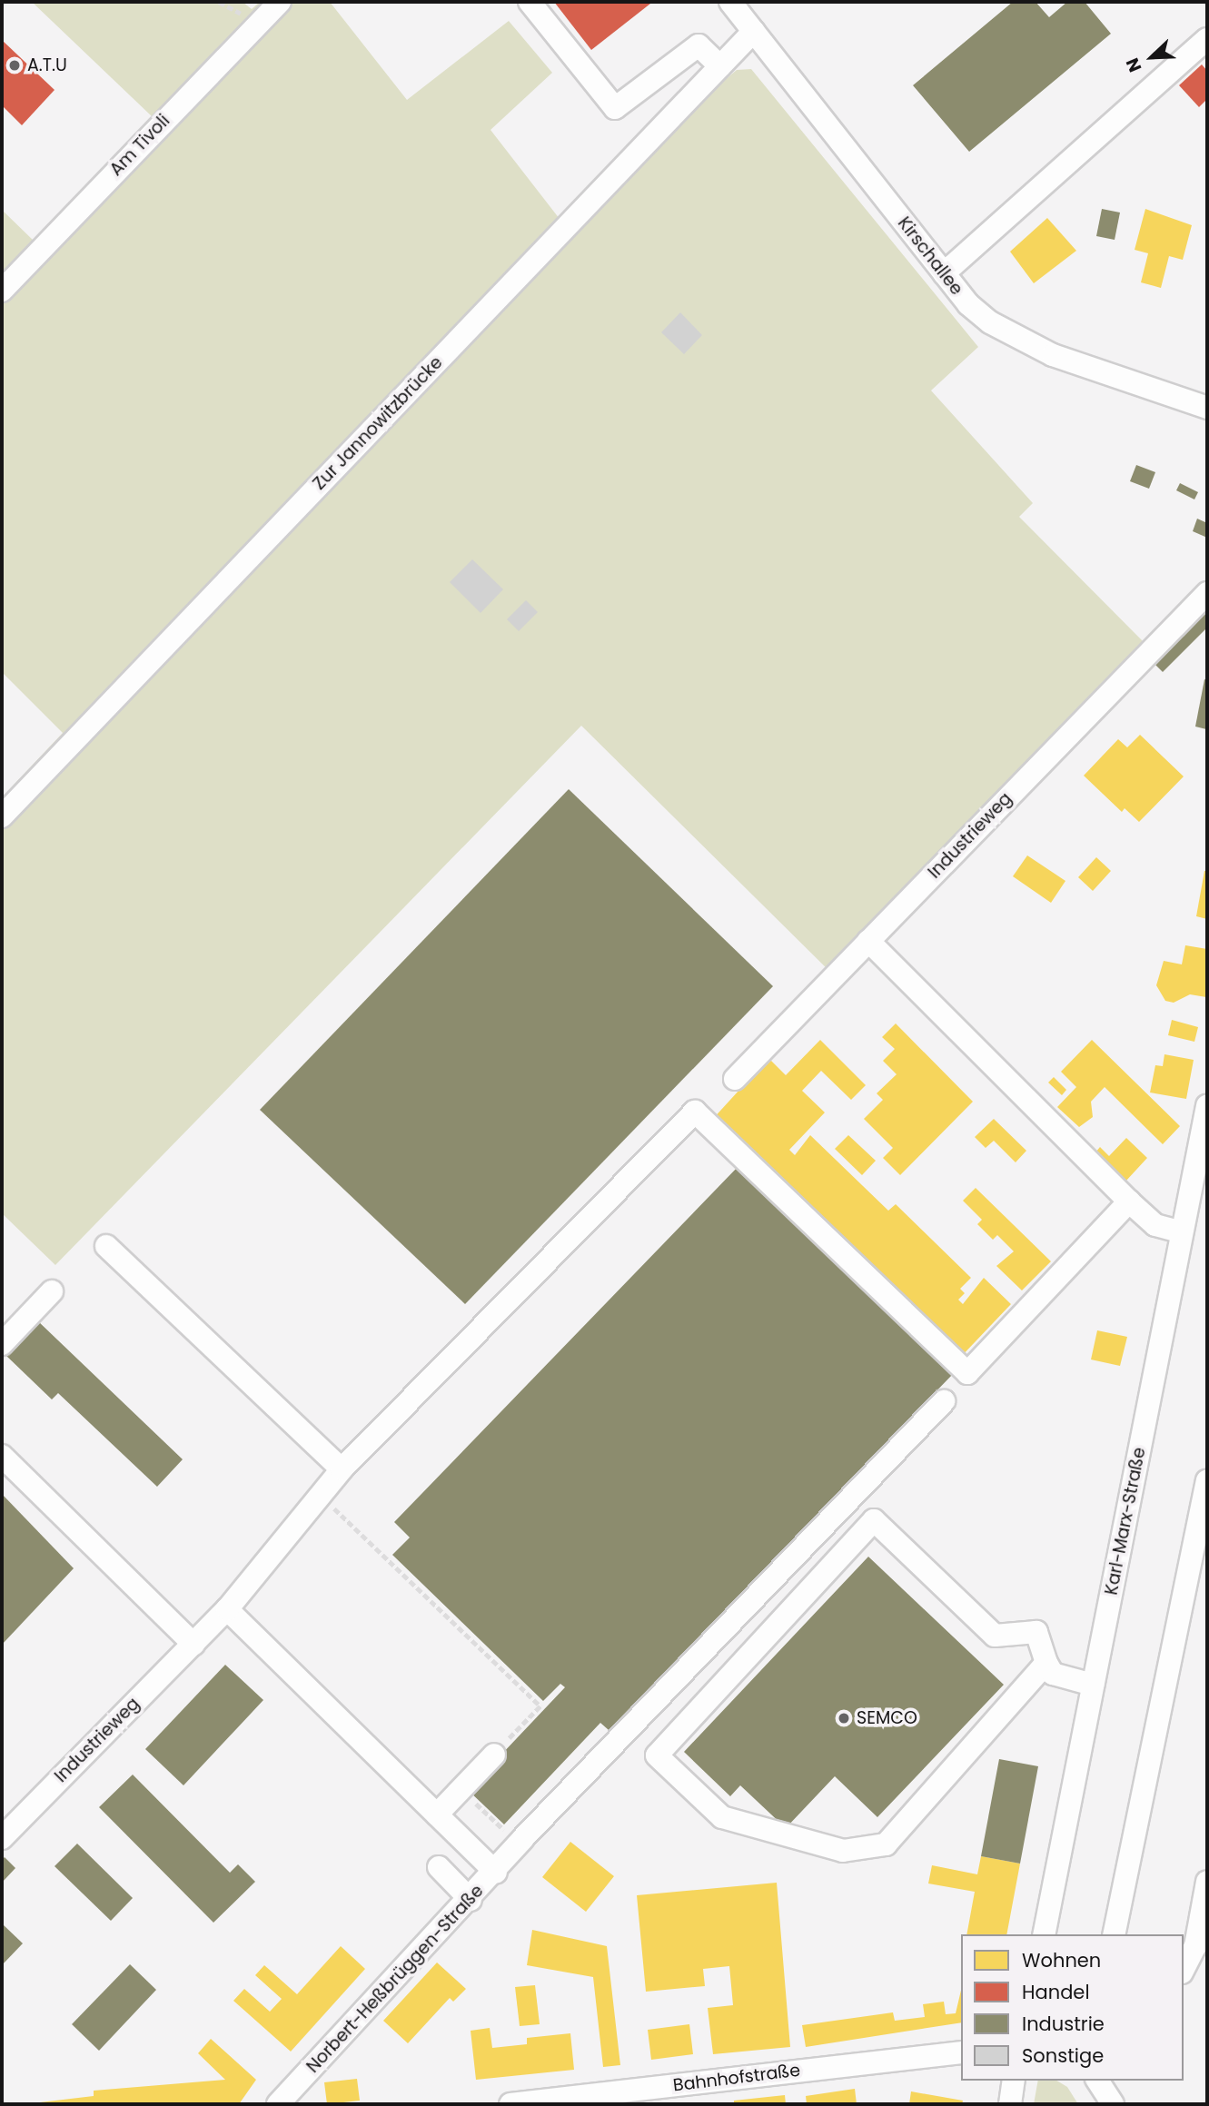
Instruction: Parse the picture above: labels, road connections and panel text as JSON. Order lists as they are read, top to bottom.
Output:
{
  "streets": {
    "street": [
      "Am Tivoli",
      "Kirschallee",
      "Zur Jannowitzbrücke",
      "Industrieweg",
      "Karl-Marx-Straße",
      "Norbert-Heßbrüggen-Straße",
      "Bahnhofstraße"
    ]
  },
  "crossings": [
    ["Kirschallee", "Zur Jannowitzbrücke"]
  ],
  "places": ["A.T.U", "SEMCO"],
  "legend": [
    "Wohnen",
    "Handel",
    "Industrie",
    "Sonstige"
  ],
  "north": "bottom left"
}
